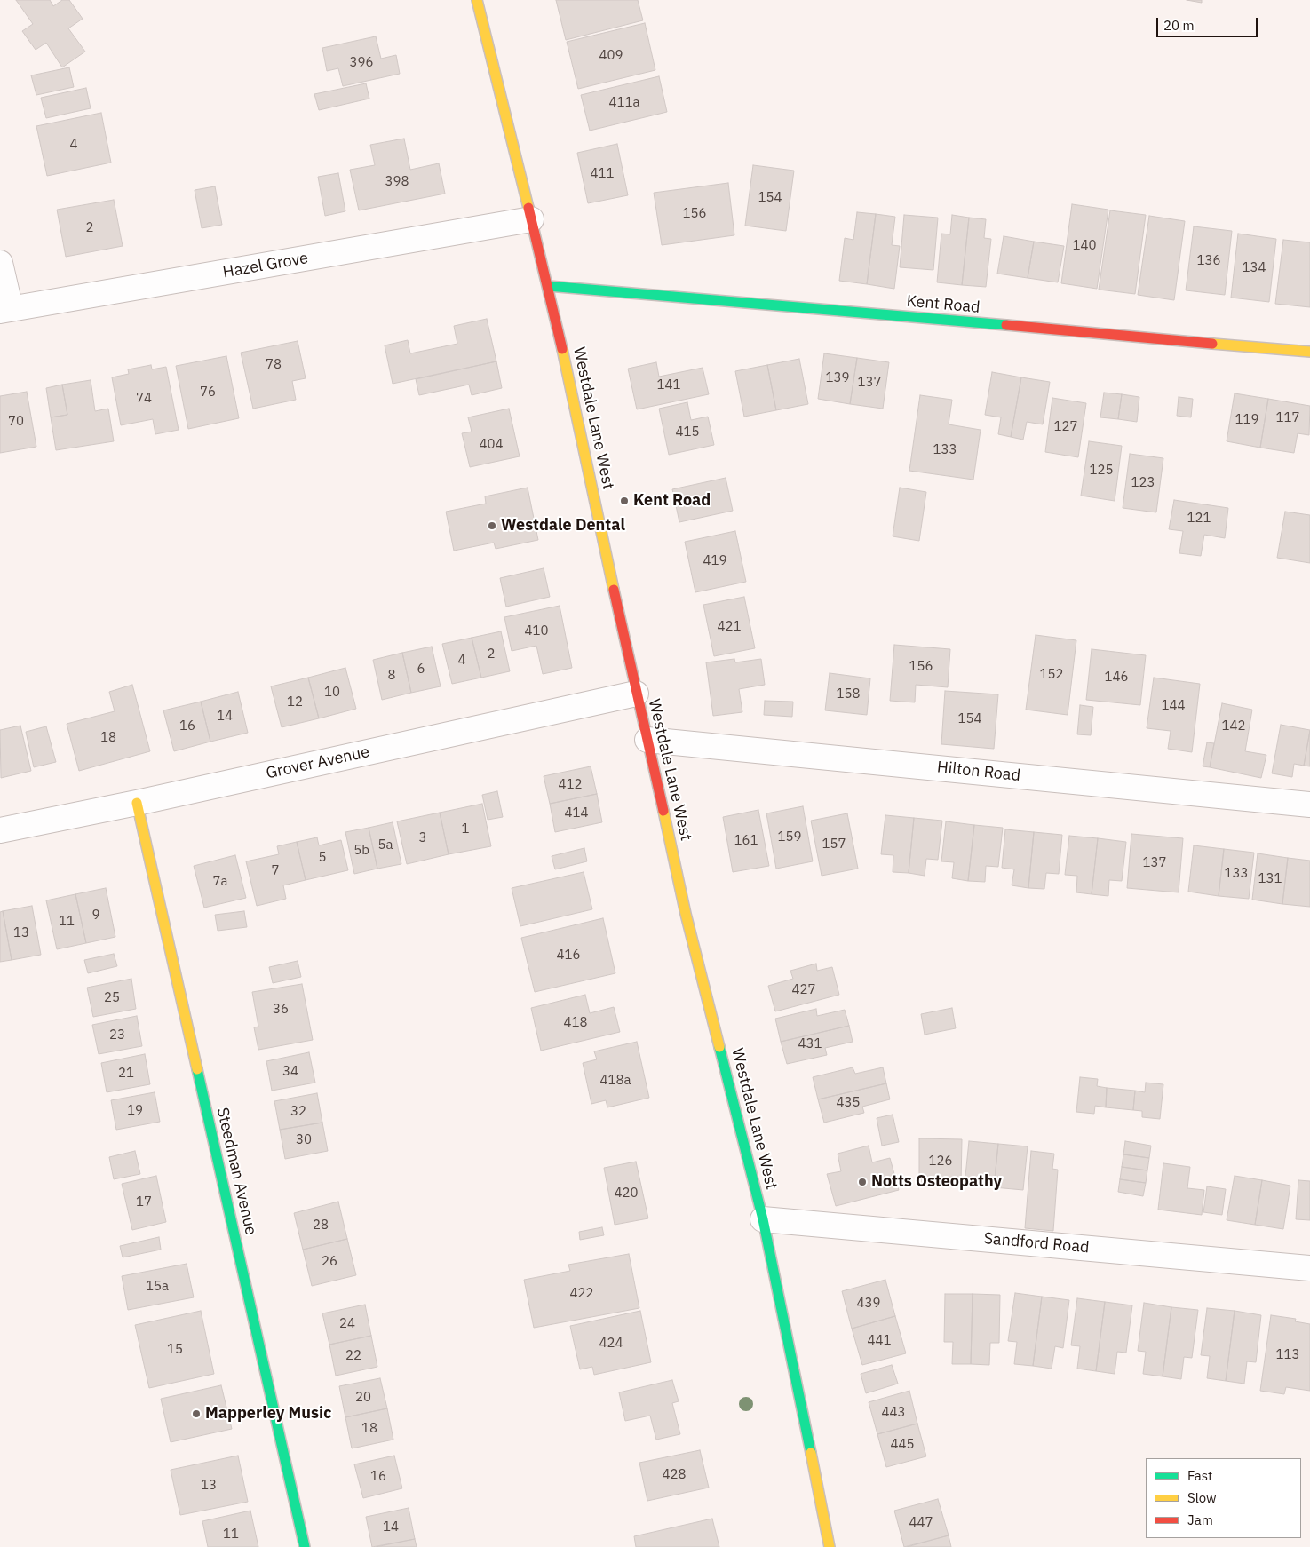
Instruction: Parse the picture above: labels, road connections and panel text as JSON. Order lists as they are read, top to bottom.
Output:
{
  "streets": {
    "street": [
      "Hazel Grove",
      "Kent Road",
      "Westdale Lane West",
      "Grover Avenue",
      "Hilton Road",
      "Steedman Avenue",
      "Sandford Road"
    ]
  },
  "crossings": [
    ["Hazel Grove", "Westdale Lane West"],
    ["Kent Road", "Westdale Lane West"],
    ["Westdale Lane West", "Grover Avenue"],
    ["Westdale Lane West", "Hilton Road"],
    ["Westdale Lane West", "Sandford Road"],
    ["Grover Avenue", "Steedman Avenue"]
  ],
  "places": [
    "Kent Road",
    "Westdale Dental",
    "Notts Osteopathy",
    "Mapperley Music"
  ],
  "house_numbers": [
    "409",
    "396",
    "411a",
    "4",
    "411",
    "398",
    "154",
    "156",
    "2",
    "140",
    "136",
    "134",
    "78",
    "139",
    "137",
    "141",
    "76",
    "74",
    "117",
    "119",
    "70",
    "127",
    "415",
    "404",
    "133",
    "125",
    "123",
    "121",
    "419",
    "421",
    "410",
    "2",
    "4",
    "156",
    "6",
    "152",
    "8",
    "146",
    "10",
    "158",
    "12",
    "144",
    "14",
    "154",
    "16",
    "142",
    "18",
    "412",
    "414",
    "1",
    "159",
    "3",
    "161",
    "157",
    "5a",
    "5b",
    "5",
    "137",
    "7",
    "133",
    "131",
    "7a",
    "9",
    "11",
    "13",
    "416",
    "427",
    "25",
    "36",
    "418",
    "23",
    "431",
    "34",
    "21",
    "418a",
    "435",
    "19",
    "32",
    "30",
    "126",
    "420",
    "17",
    "28",
    "26",
    "15a",
    "422",
    "439",
    "24",
    "441",
    "424",
    "15",
    "113",
    "22",
    "20",
    "443",
    "18",
    "445",
    "428",
    "16",
    "13",
    "447",
    "14",
    "11"
  ],
  "legend": ["Fast", "Slow", "Jam"],
  "scale_bar": "20 m"
}
